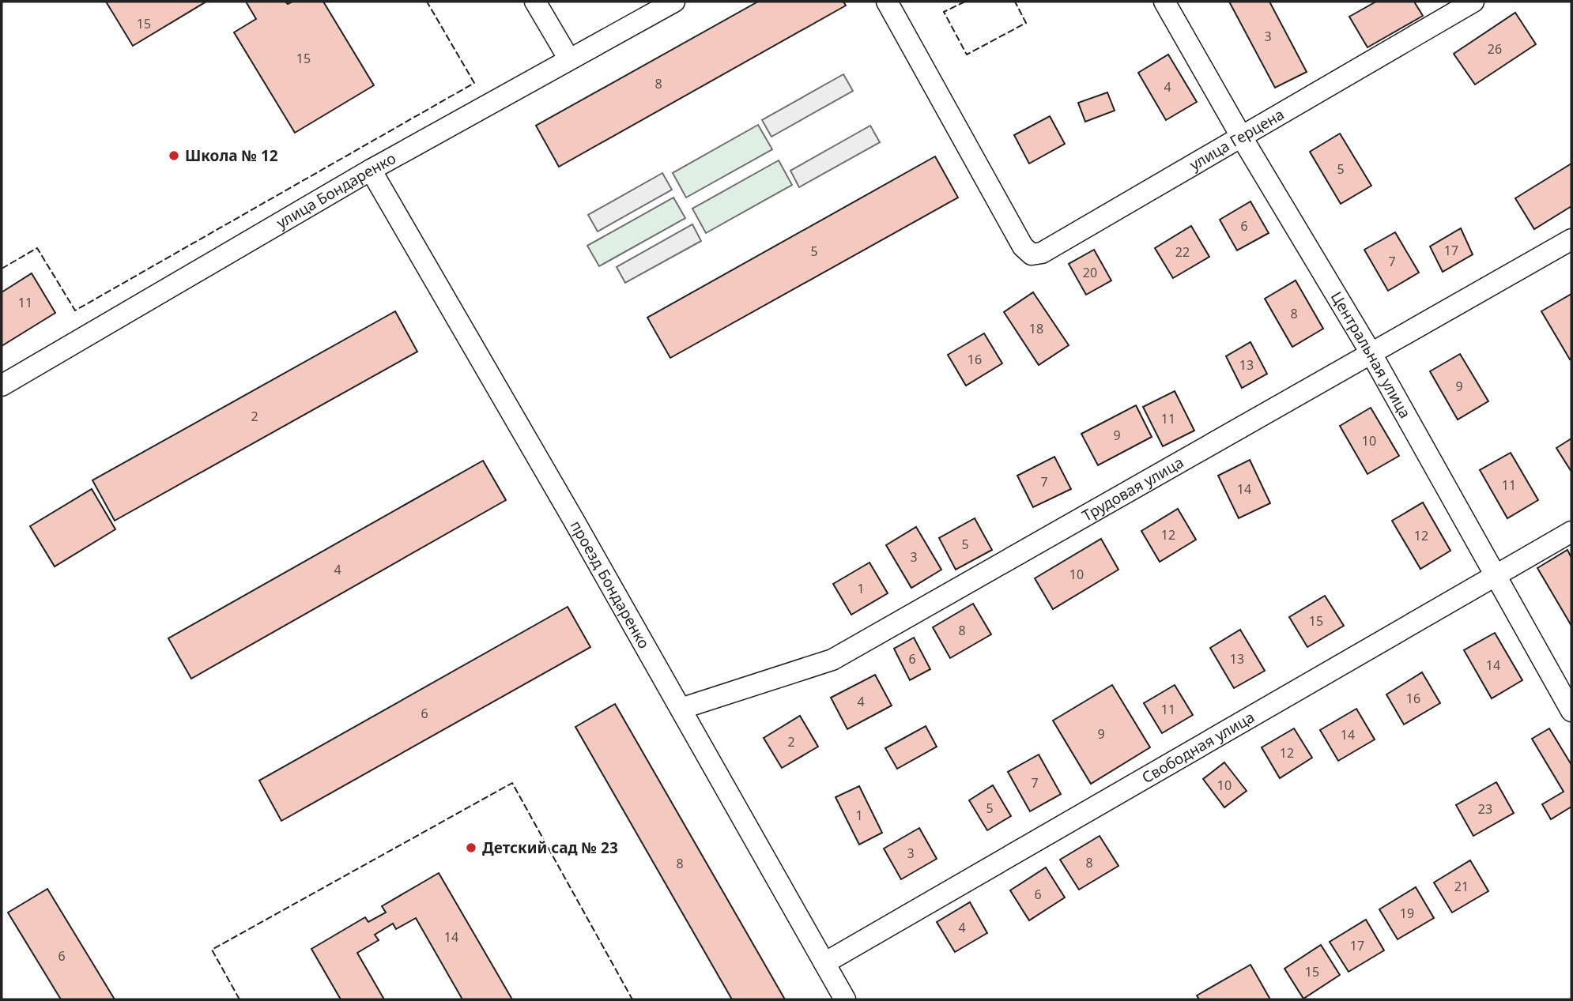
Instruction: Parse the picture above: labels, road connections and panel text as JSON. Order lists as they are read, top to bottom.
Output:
{
  "streets": {
    "street": [
      "улица Герцена",
      "улица Бондаренко",
      "Центральная улица",
      "Трудовая улица",
      "проезд Бондаренко",
      "Свободная улица"
    ]
  },
  "crossings": [
    ["улица Герцена", "Центральная улица"],
    ["улица Бондаренко", "проезд Бондаренко"],
    ["Центральная улица", "Трудовая улица"],
    ["Центральная улица", "Свободная улица"],
    ["Трудовая улица", "проезд Бондаренко"],
    ["проезд Бондаренко", "Свободная улица"]
  ],
  "places": ["Школа № 12", "Детский сад № 23"],
  "house_numbers": [
    "15",
    "3",
    "26",
    "15",
    "8",
    "4",
    "5",
    "6",
    "17",
    "5",
    "22",
    "7",
    "20",
    "11",
    "8",
    "18",
    "16",
    "13",
    "9",
    "2",
    "11",
    "9",
    "10",
    "7",
    "11",
    "14",
    "12",
    "12",
    "5",
    "3",
    "4",
    "10",
    "1",
    "15",
    "8",
    "6",
    "13",
    "14",
    "16",
    "4",
    "11",
    "6",
    "9",
    "14",
    "2",
    "12",
    "7",
    "10",
    "5",
    "23",
    "1",
    "3",
    "8",
    "8",
    "21",
    "6",
    "19",
    "4",
    "14",
    "17",
    "6",
    "15"
  ]
}
